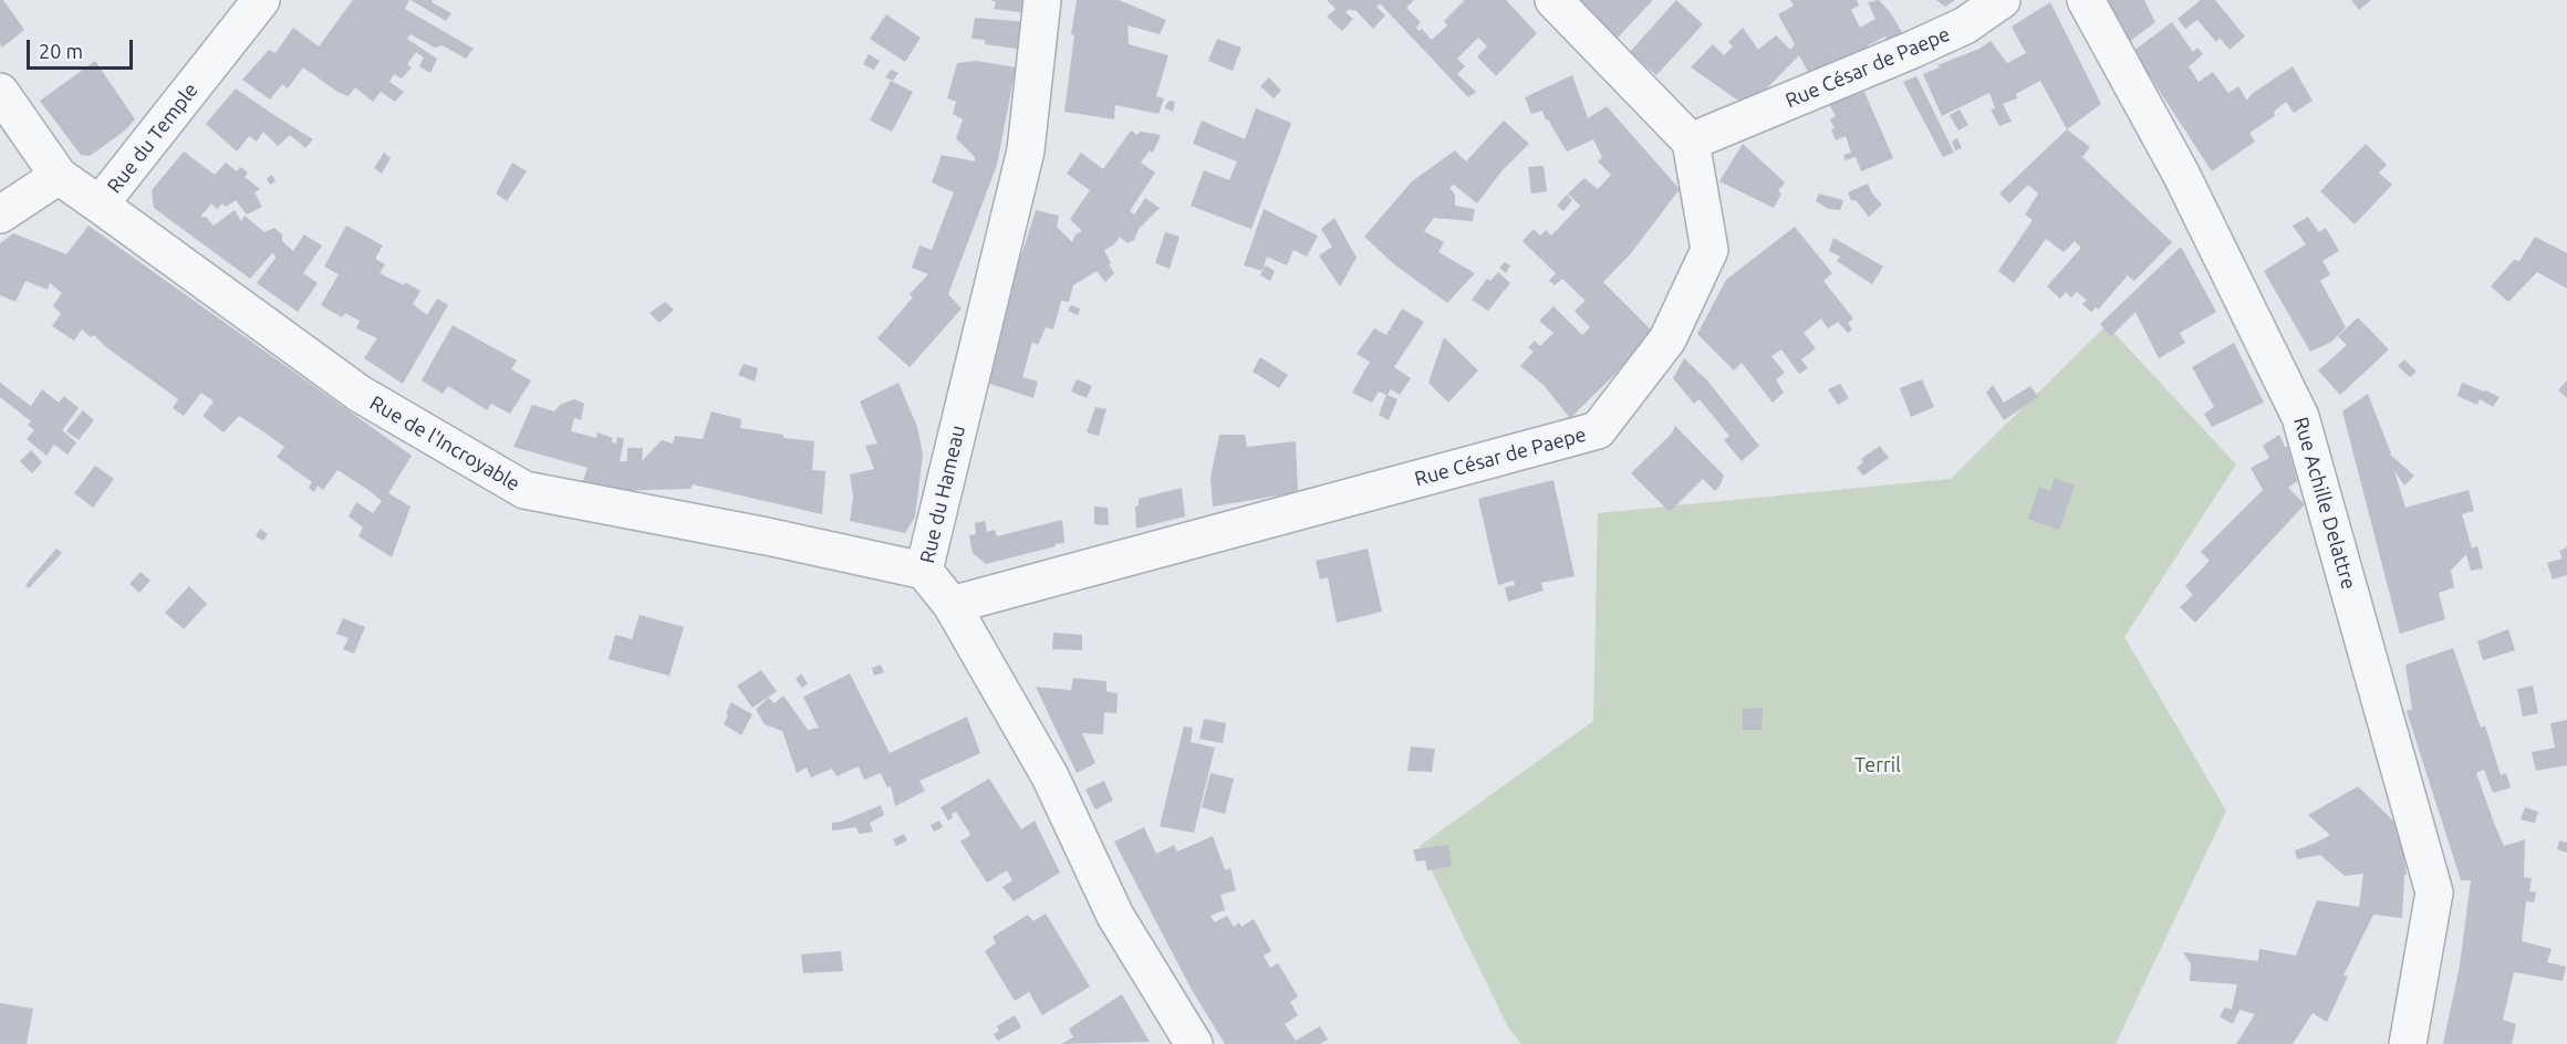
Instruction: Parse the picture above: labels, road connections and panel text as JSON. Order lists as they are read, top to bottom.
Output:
{
  "streets": {
    "street": [
      "Rue César de Paepe",
      "Rue du Temple",
      "Rue de l'Incroyable",
      "Rue du Hameau",
      "Rue Achille Delattre"
    ]
  },
  "crossings": [
    ["Rue César de Paepe", "Rue du Hameau"],
    ["Rue du Temple", "Rue de l'Incroyable"],
    ["Rue de l'Incroyable", "Rue du Hameau"]
  ],
  "parks": ["Terril"],
  "scale_bar": "20 m"
}
